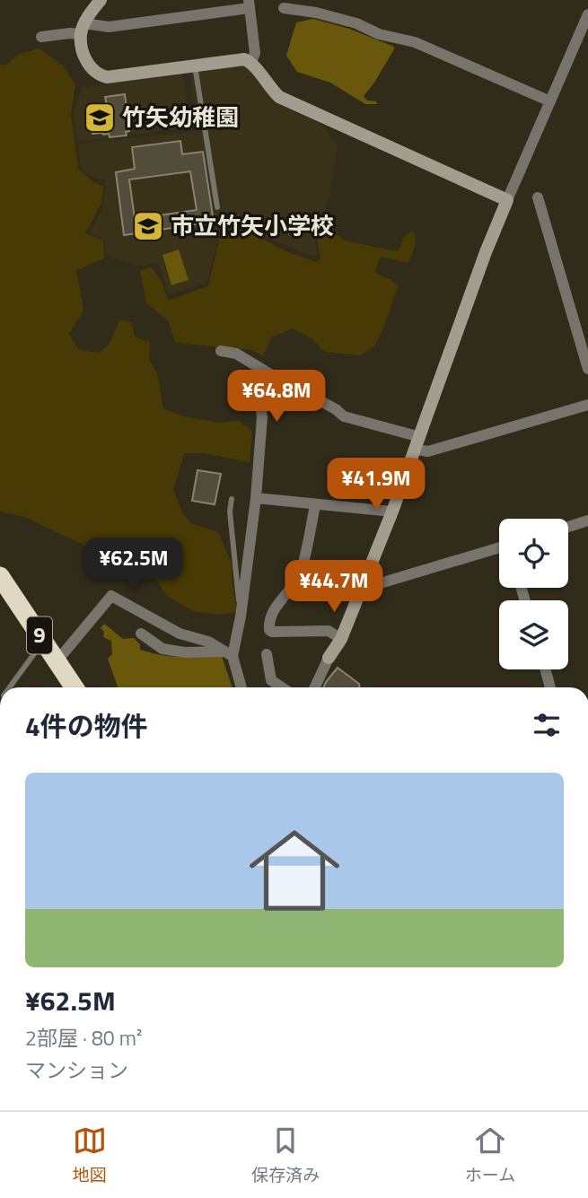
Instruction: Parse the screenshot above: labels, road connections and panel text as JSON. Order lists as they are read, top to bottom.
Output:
{
  "streets": {
    "highway": ["9"]
  },
  "places": {
    "school or university": ["竹矢幼稚園", "市立竹矢小学校"]
  },
  "page": {
    "price": [
      "¥64.8M",
      "¥41.9M",
      "¥62.5M",
      "¥44.7M"
    ],
    "heading": "4件の物件",
    "list": [
      {
        "name": "¥62.5M",
        "note": "2部屋 · 80 m² · マンション"
      }
    ],
    "tabs": ["地図", "保存済み", "ホーム"]
  }
}
